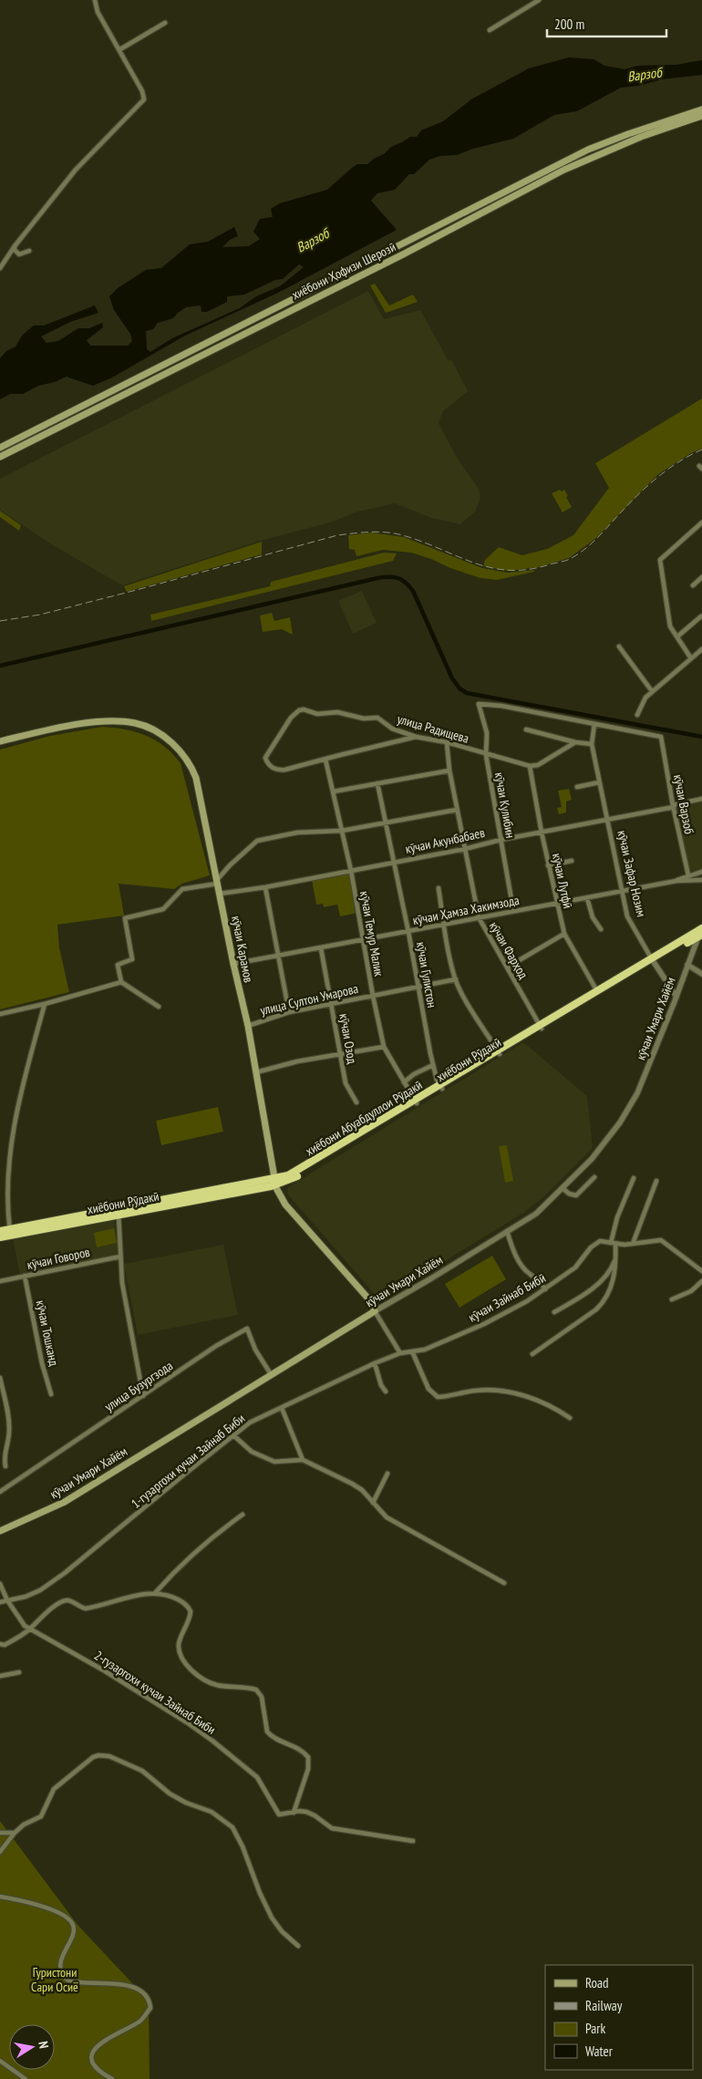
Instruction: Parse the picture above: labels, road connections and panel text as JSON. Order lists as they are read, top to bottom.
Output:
{
  "streets": {
    "highway": ["хиёбони Рӯдакӣ", "хиёбони Абуабдуллои Рӯдакӣ"],
    "main road": ["хиёбони Ҳофизи Шерозӣ", "кӯчаи Карамов", "кӯчаи Умари Хайём"],
    "street": [
      "улица Радищева",
      "кӯчаи Варзоб",
      "кӯчаи Кулибин",
      "кӯчаи Акунбабаев",
      "кӯчаи Зафар Нозим",
      "кӯчаи Лутфӣ",
      "кӯчаи Ҳамза Хакимзода",
      "кӯчаи Темур Малик",
      "кӯчаи Фарҳод",
      "кӯчаи Гулистон",
      "улица Султон Умарова",
      "кӯчаи Озод",
      "кӯчаи Говоров",
      "кӯчаи Зайнаб Бибӣ",
      "кӯчаи Тошканд",
      "улица Бузургзода",
      "1-гузаргохи кучаи Зайнаб Биби",
      "2-гузаргохи кучаи Зайнаб Биби"
    ]
  },
  "crossings": [
    ["улица Радищева", "кӯчаи Кулибин"],
    ["улица Радищева", "кӯчаи Лутфӣ"],
    ["улица Радищева", "кӯчаи Темур Малик"],
    ["улица Радищева", "кӯчаи Фарҳод"],
    ["кӯчаи Варзоб", "кӯчаи Кулибин"],
    ["кӯчаи Варзоб", "кӯчаи Акунбабаев"],
    ["кӯчаи Варзоб", "кӯчаи Зафар Нозим"],
    ["кӯчаи Кулибин", "кӯчаи Акунбабаев"],
    ["кӯчаи Кулибин", "кӯчаи Зафар Нозим"],
    ["кӯчаи Кулибин", "кӯчаи Ҳамза Хакимзода"],
    ["кӯчаи Акунбабаев", "кӯчаи Зафар Нозим"],
    ["кӯчаи Акунбабаев", "кӯчаи Лутфӣ"],
    ["кӯчаи Акунбабаев", "кӯчаи Темур Малик"],
    ["кӯчаи Акунбабаев", "кӯчаи Карамов"],
    ["кӯчаи Акунбабаев", "кӯчаи Фарҳод"],
    ["кӯчаи Акунбабаев", "кӯчаи Гулистон"],
    ["кӯчаи Зафар Нозим", "кӯчаи Ҳамза Хакимзода"],
    ["кӯчаи Зафар Нозим", "кӯчаи Умари Хайём"],
    ["кӯчаи Зафар Нозим", "хиёбони Абуабдуллои Рӯдакӣ"],
    ["кӯчаи Лутфӣ", "кӯчаи Ҳамза Хакимзода"],
    ["кӯчаи Лутфӣ", "хиёбони Абуабдуллои Рӯдакӣ"],
    ["кӯчаи Ҳамза Хакимзода", "кӯчаи Темур Малик"],
    ["кӯчаи Ҳамза Хакимзода", "кӯчаи Карамов"],
    ["кӯчаи Ҳамза Хакимзода", "кӯчаи Фарҳод"],
    ["кӯчаи Ҳамза Хакимзода", "кӯчаи Гулистон"],
    ["кӯчаи Ҳамза Хакимзода", "кӯчаи Озод"],
    ["кӯчаи Темур Малик", "улица Султон Умарова"],
    ["кӯчаи Темур Малик", "хиёбони Абуабдуллои Рӯдакӣ"],
    ["кӯчаи Карамов", "улица Султон Умарова"],
    ["кӯчаи Карамов", "кӯчаи Умари Хайём"],
    ["кӯчаи Карамов", "хиёбони Абуабдуллои Рӯдакӣ"],
    ["кӯчаи Фарҳод", "хиёбони Абуабдуллои Рӯдакӣ"],
    ["кӯчаи Гулистон", "улица Султон Умарова"],
    ["кӯчаи Гулистон", "хиёбони Абуабдуллои Рӯдакӣ"],
    ["улица Султон Умарова", "кӯчаи Озод"],
    ["кӯчаи Умари Хайём", "улица Бузургзода"],
    ["хиёбони Рӯдакӣ", "хиёбони Абуабдуллои Рӯдакӣ"],
    ["кӯчаи Говоров", "кӯчаи Тошканд"],
    ["кӯчаи Зайнаб Бибӣ", "1-гузаргохи кучаи Зайнаб Биби"],
    ["1-гузаргохи кучаи Зайнаб Биби", "2-гузаргохи кучаи Зайнаб Биби"]
  ],
  "water": ["Варзоб"],
  "parks": ["Гуристони Сари Осиё"],
  "legend": [
    "Road",
    "Railway",
    "Park",
    "Water"
  ],
  "scale_bar": "200 m",
  "north": "right"
}
